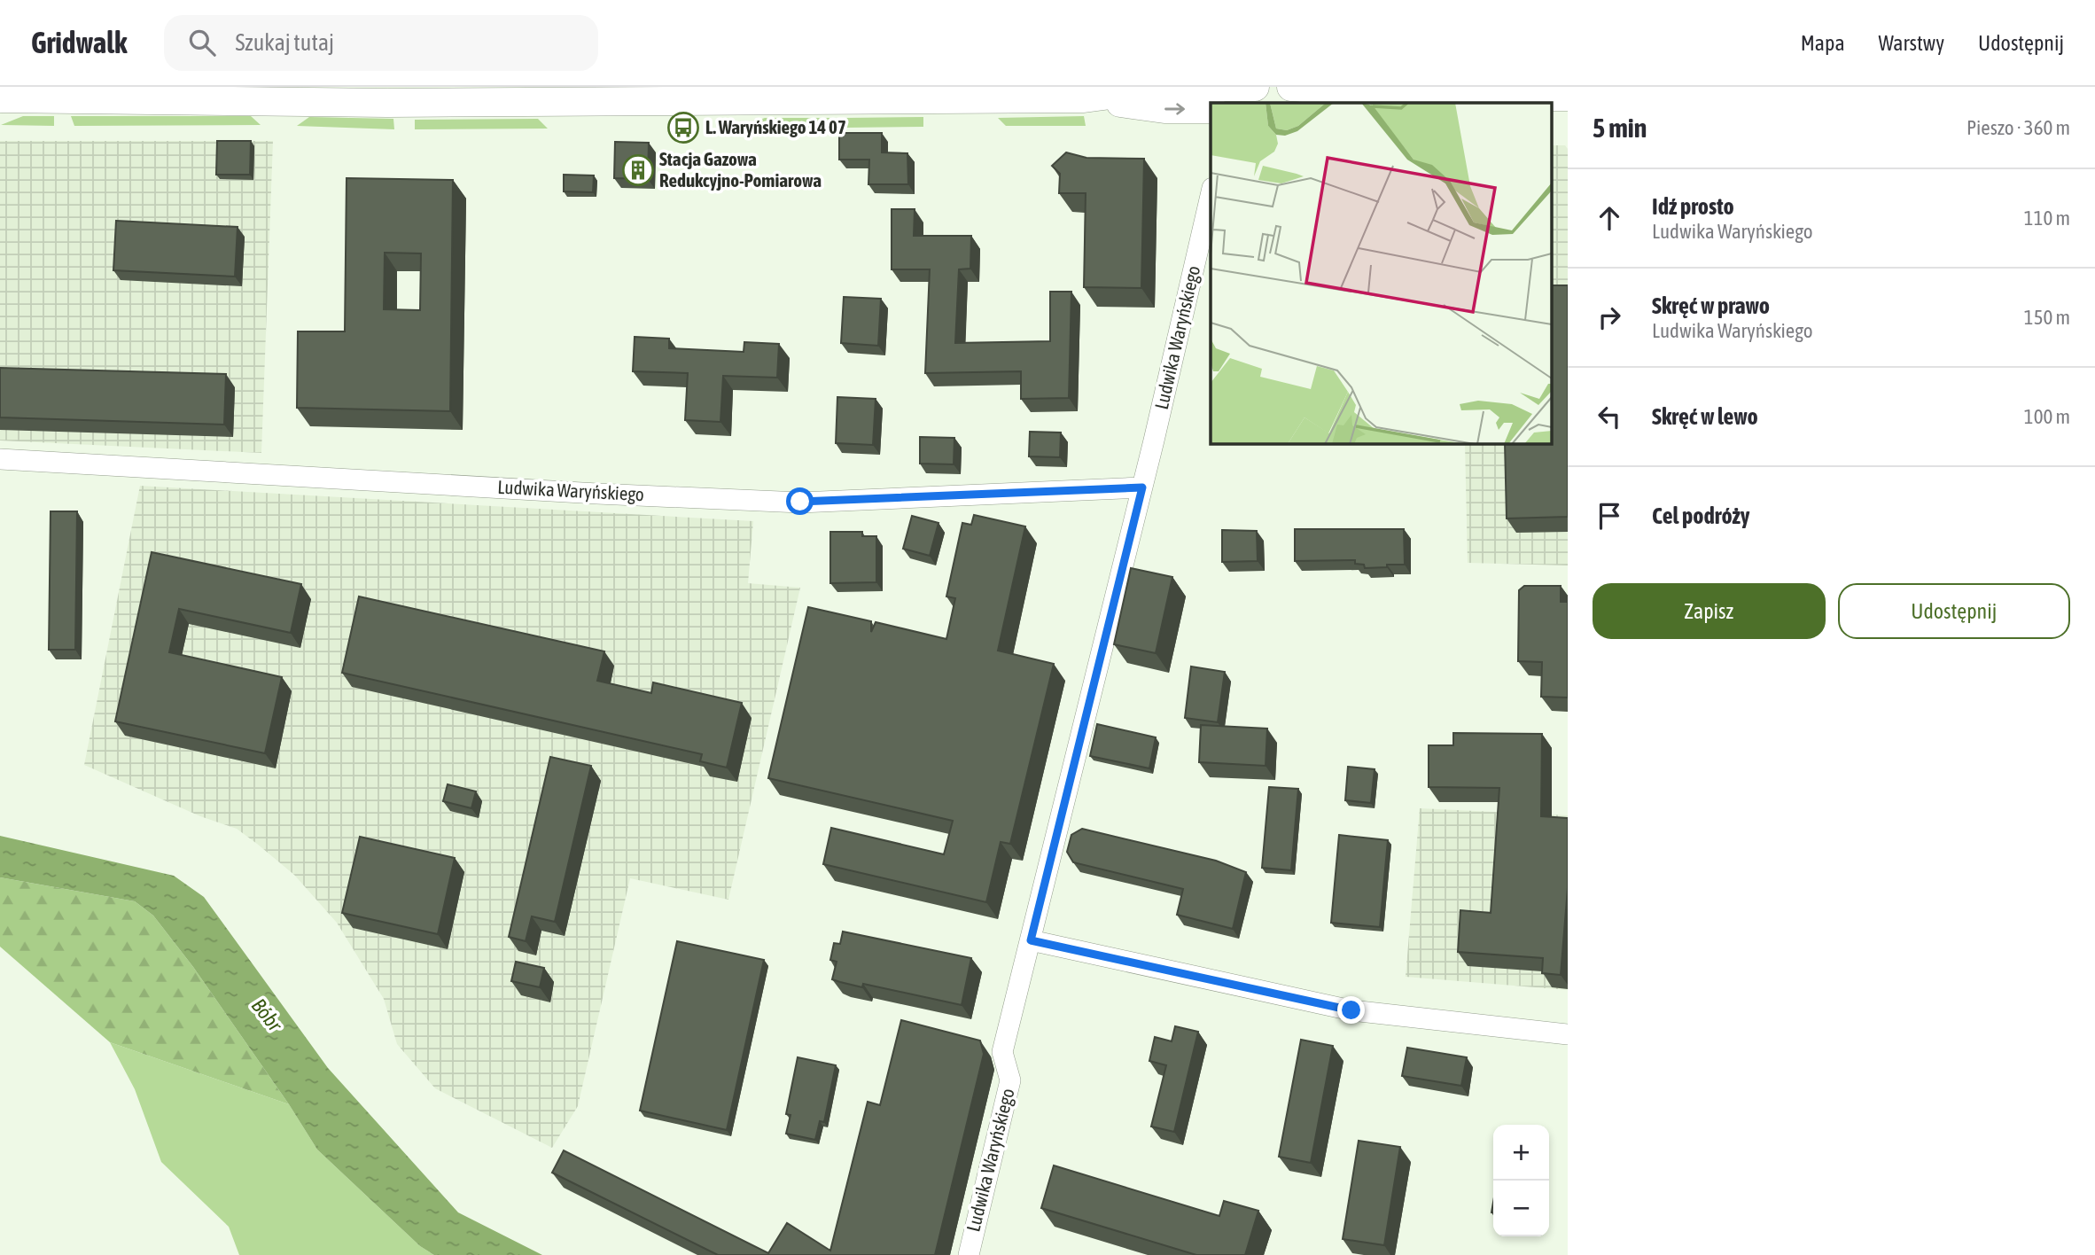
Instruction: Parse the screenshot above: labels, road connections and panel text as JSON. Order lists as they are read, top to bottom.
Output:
{
  "streets": {
    "street": ["Ludwika Waryńskiego"]
  },
  "water": ["Bóbr"],
  "places": {
    "bus stop": ["L. Waryńskiego 14 07"],
    "building": ["Stacja Gazowa Redukcyjno-Pomiarowa"]
  },
  "page": {
    "header": "Gridwalk",
    "search": "Szukaj tutaj",
    "nav": ["Mapa", "Warstwy", "Udostępnij"],
    "heading": ["5 min", "Pieszo · 360 m"],
    "list": [
      ["Idź prosto", "Ludwika Waryńskiego", "110 m"],
      ["Skręć w prawo", "Ludwika Waryńskiego", "150 m"],
      ["Skręć w lewo", "100 m"],
      "Cel podróży"
    ],
    "buttons": ["Zapisz", "Udostępnij"],
    "map_buttons": ["+", "−"]
  }
}
